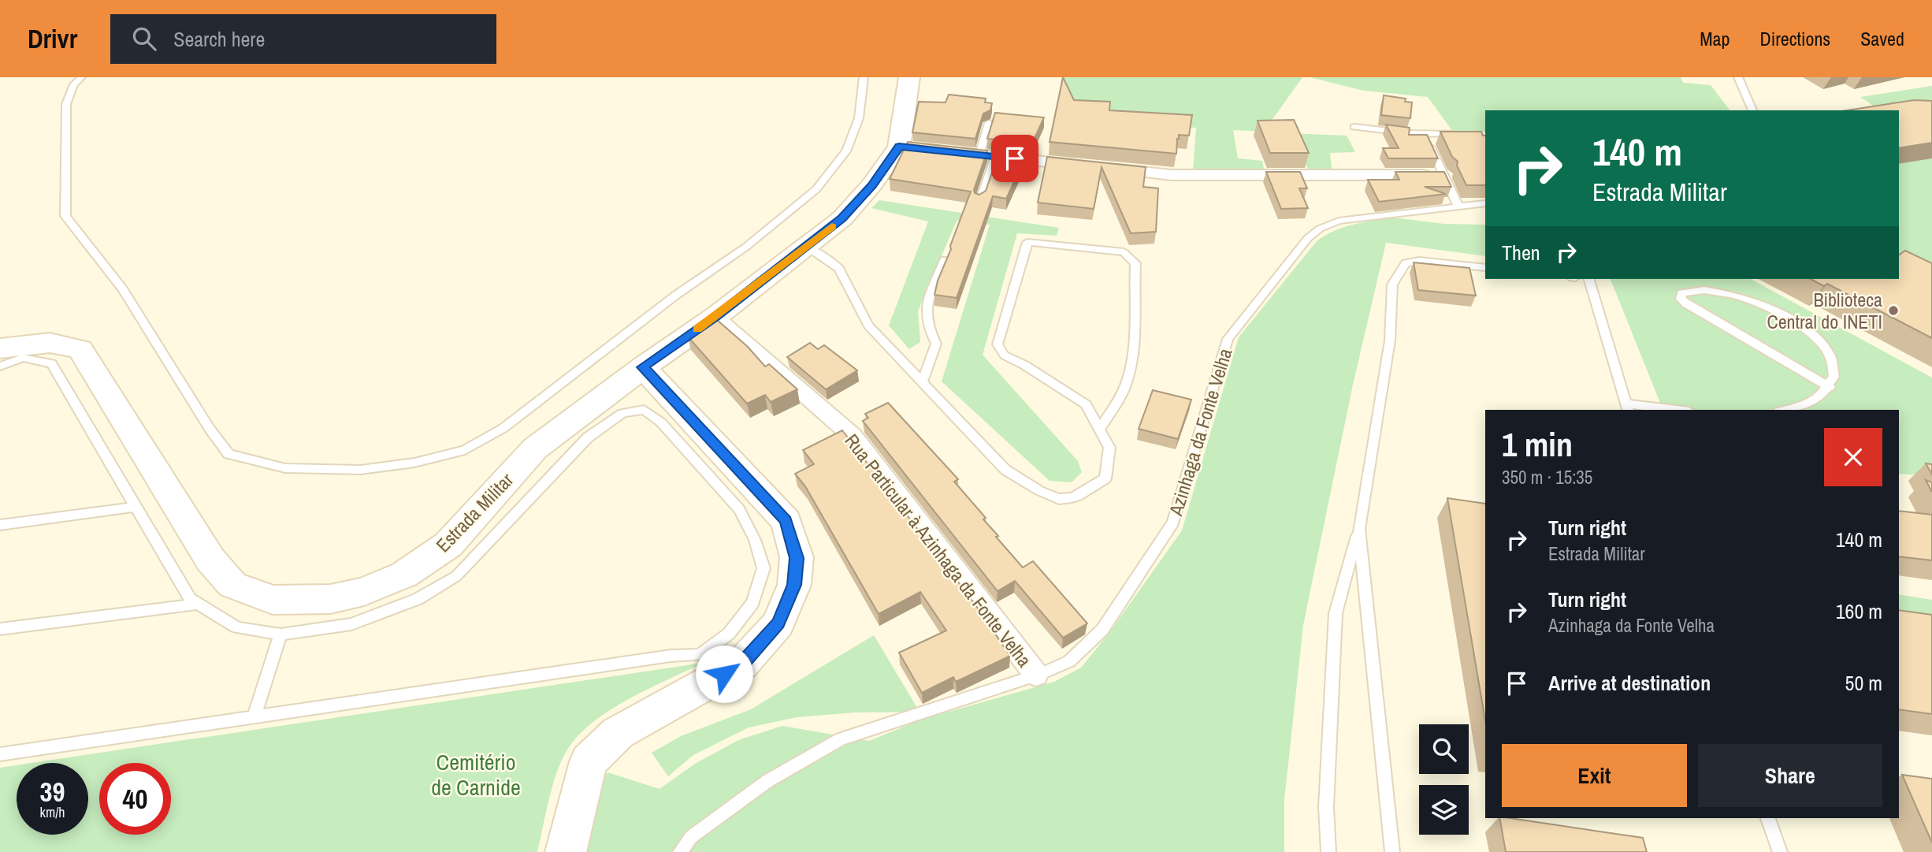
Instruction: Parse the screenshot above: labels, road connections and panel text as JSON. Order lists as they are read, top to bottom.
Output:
{
  "streets": {
    "street": ["Estrada Militar", "Rua Particular à Azinhaga da Fonte Velha"],
    "lane": ["Azinhaga da Fonte Velha"]
  },
  "crossings": [
    ["Azinhaga da Fonte Velha", "Rua Particular à Azinhaga da Fonte Velha"],
    ["Estrada Militar", "Rua Particular à Azinhaga da Fonte Velha"]
  ],
  "parks": ["Cemitério de Carnide"],
  "places": ["Biblioteca Central do INETI"],
  "page": {
    "header": "Drivr",
    "search": "Search here",
    "nav": ["Map", "Directions", "Saved"],
    "turn": ["140 m", "Estrada Militar"],
    "then": "Then",
    "heading": ["1 min", "350 m · 15:35"],
    "list": [
      {
        "name": "Turn right",
        "note": "Estrada Militar",
        "value": "140 m"
      },
      {
        "name": "Turn right",
        "note": "Azinhaga da Fonte Velha",
        "value": "160 m"
      },
      {
        "name": "Arrive at destination",
        "value": "50 m"
      }
    ],
    "buttons": ["Exit", "Share"],
    "speed": "39 km/h",
    "limit": "40"
  }
}
